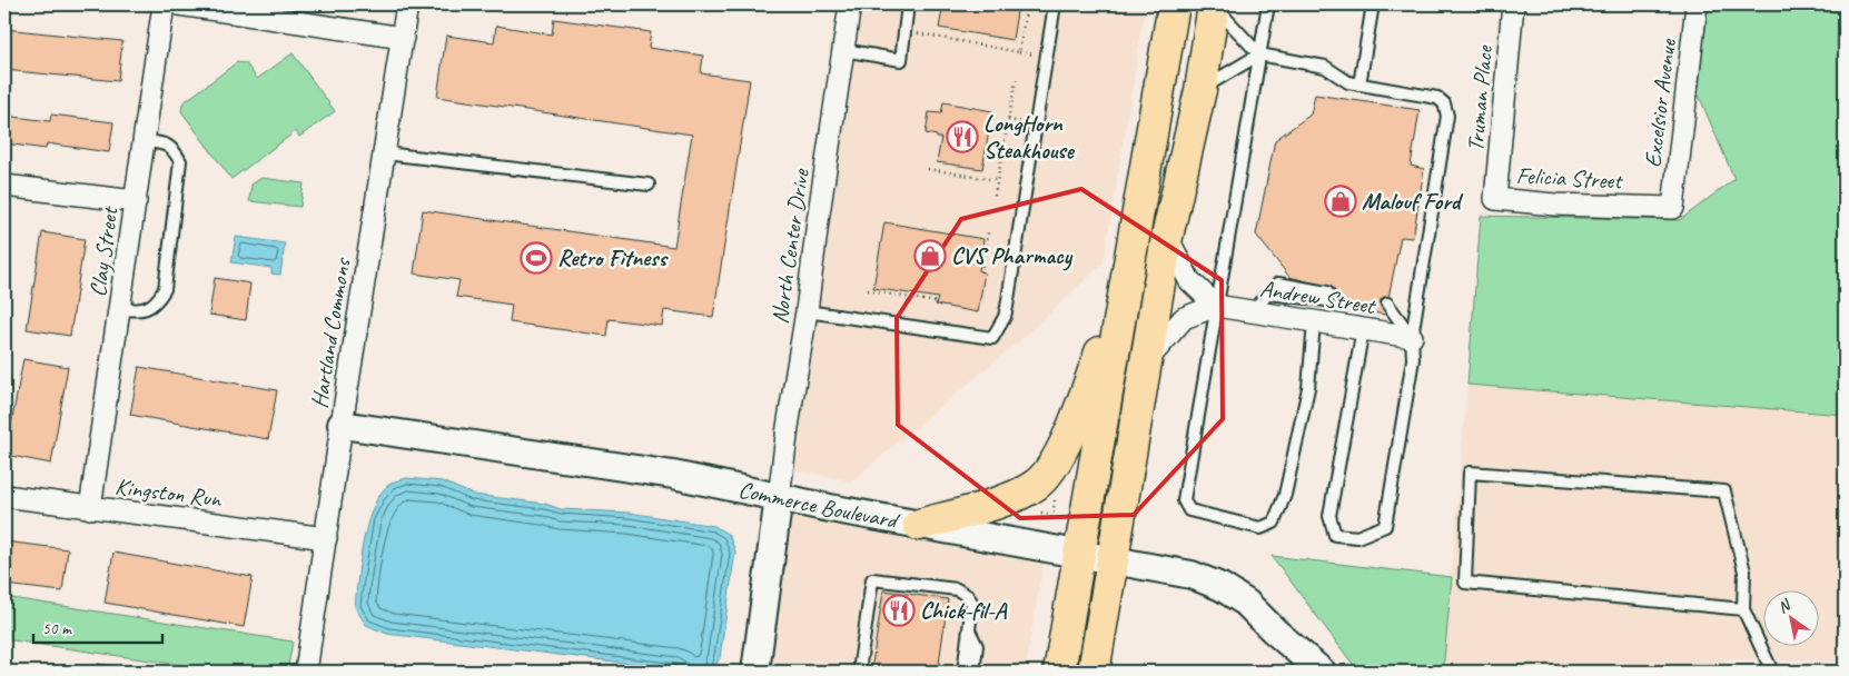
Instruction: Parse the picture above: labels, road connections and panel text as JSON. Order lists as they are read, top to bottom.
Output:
{
  "streets": {
    "street": [
      "Truman Place",
      "Excelsior Avenue",
      "Felicia Street",
      "North Center Drive",
      "Clay Street",
      "Andrew Street",
      "Hartland Commons",
      "Kingston Run",
      "Commerce Boulevard"
    ]
  },
  "crossings": [
    ["Truman Place", "Felicia Street"],
    ["Excelsior Avenue", "Felicia Street"],
    ["North Center Drive", "Commerce Boulevard"],
    ["Clay Street", "Kingston Run"],
    ["Hartland Commons", "Kingston Run"],
    ["Hartland Commons", "Commerce Boulevard"]
  ],
  "places": {
    "restaurant": ["LongHorn Steakhouse", "Chick-fil-A"],
    "shop": ["Malouf Ford", "CVS Pharmacy"],
    "sports": ["Retro Fitness"]
  },
  "scale_bar": "50 m",
  "north": "top left"
}
